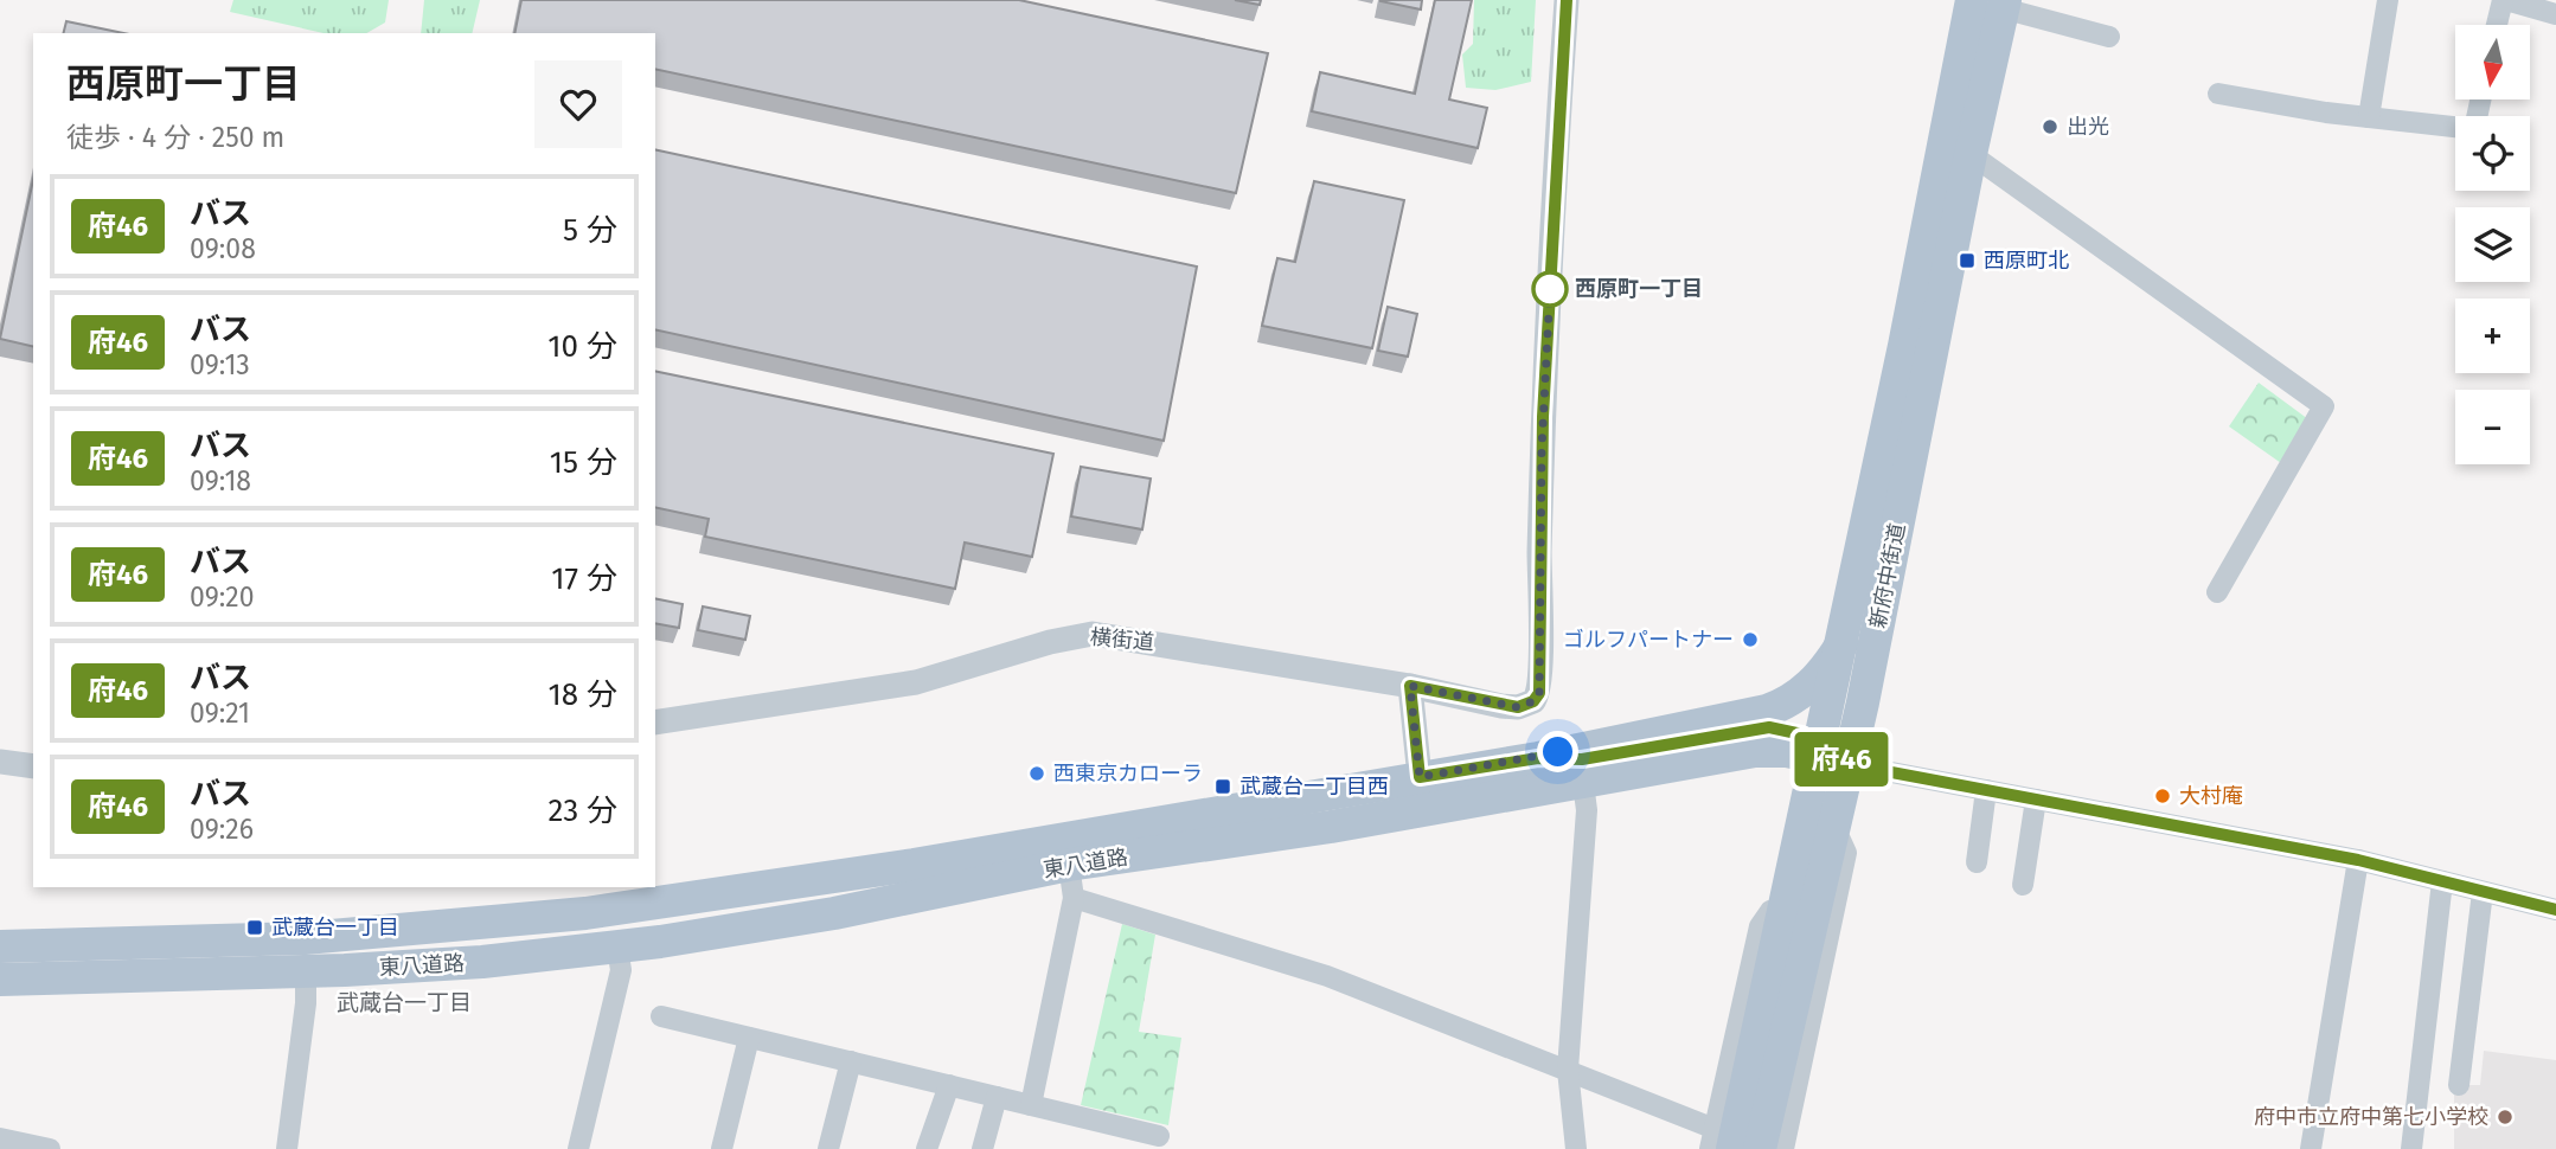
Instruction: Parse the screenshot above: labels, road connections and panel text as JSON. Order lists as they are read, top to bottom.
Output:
{
  "streets": {
    "main road": ["新府中街道", "東八道路"],
    "street": ["横街道"]
  },
  "crossings": [
    ["新府中街道", "東八道路"]
  ],
  "districts": ["武蔵台一丁目"],
  "places": {
    "other": [
      "出光",
      "西原町一丁目",
      "ゴルフパートナー",
      "西東京カローラ",
      "大村庵",
      "府中市立府中第七小学校"
    ],
    "transit": ["西原町北", "武蔵台一丁目西", "武蔵台一丁目"]
  },
  "lines": ["bus line 府46"],
  "north": "bottom",
  "page": {
    "on_map": "府46",
    "map_buttons": ["+", "−"],
    "heading": ["西原町一丁目", "徒歩 · 4 分 · 250 m"],
    "list": [
      {
        "mark": "府46",
        "name": "バス",
        "note": "09:08",
        "value": "5 分"
      },
      {
        "mark": "府46",
        "name": "バス",
        "note": "09:13",
        "value": "10 分"
      },
      {
        "mark": "府46",
        "name": "バス",
        "note": "09:18",
        "value": "15 分"
      },
      {
        "mark": "府46",
        "name": "バス",
        "note": "09:20",
        "value": "17 分"
      },
      {
        "mark": "府46",
        "name": "バス",
        "note": "09:21",
        "value": "18 分"
      },
      {
        "mark": "府46",
        "name": "バス",
        "note": "09:26",
        "value": "23 分"
      }
    ]
  }
}
